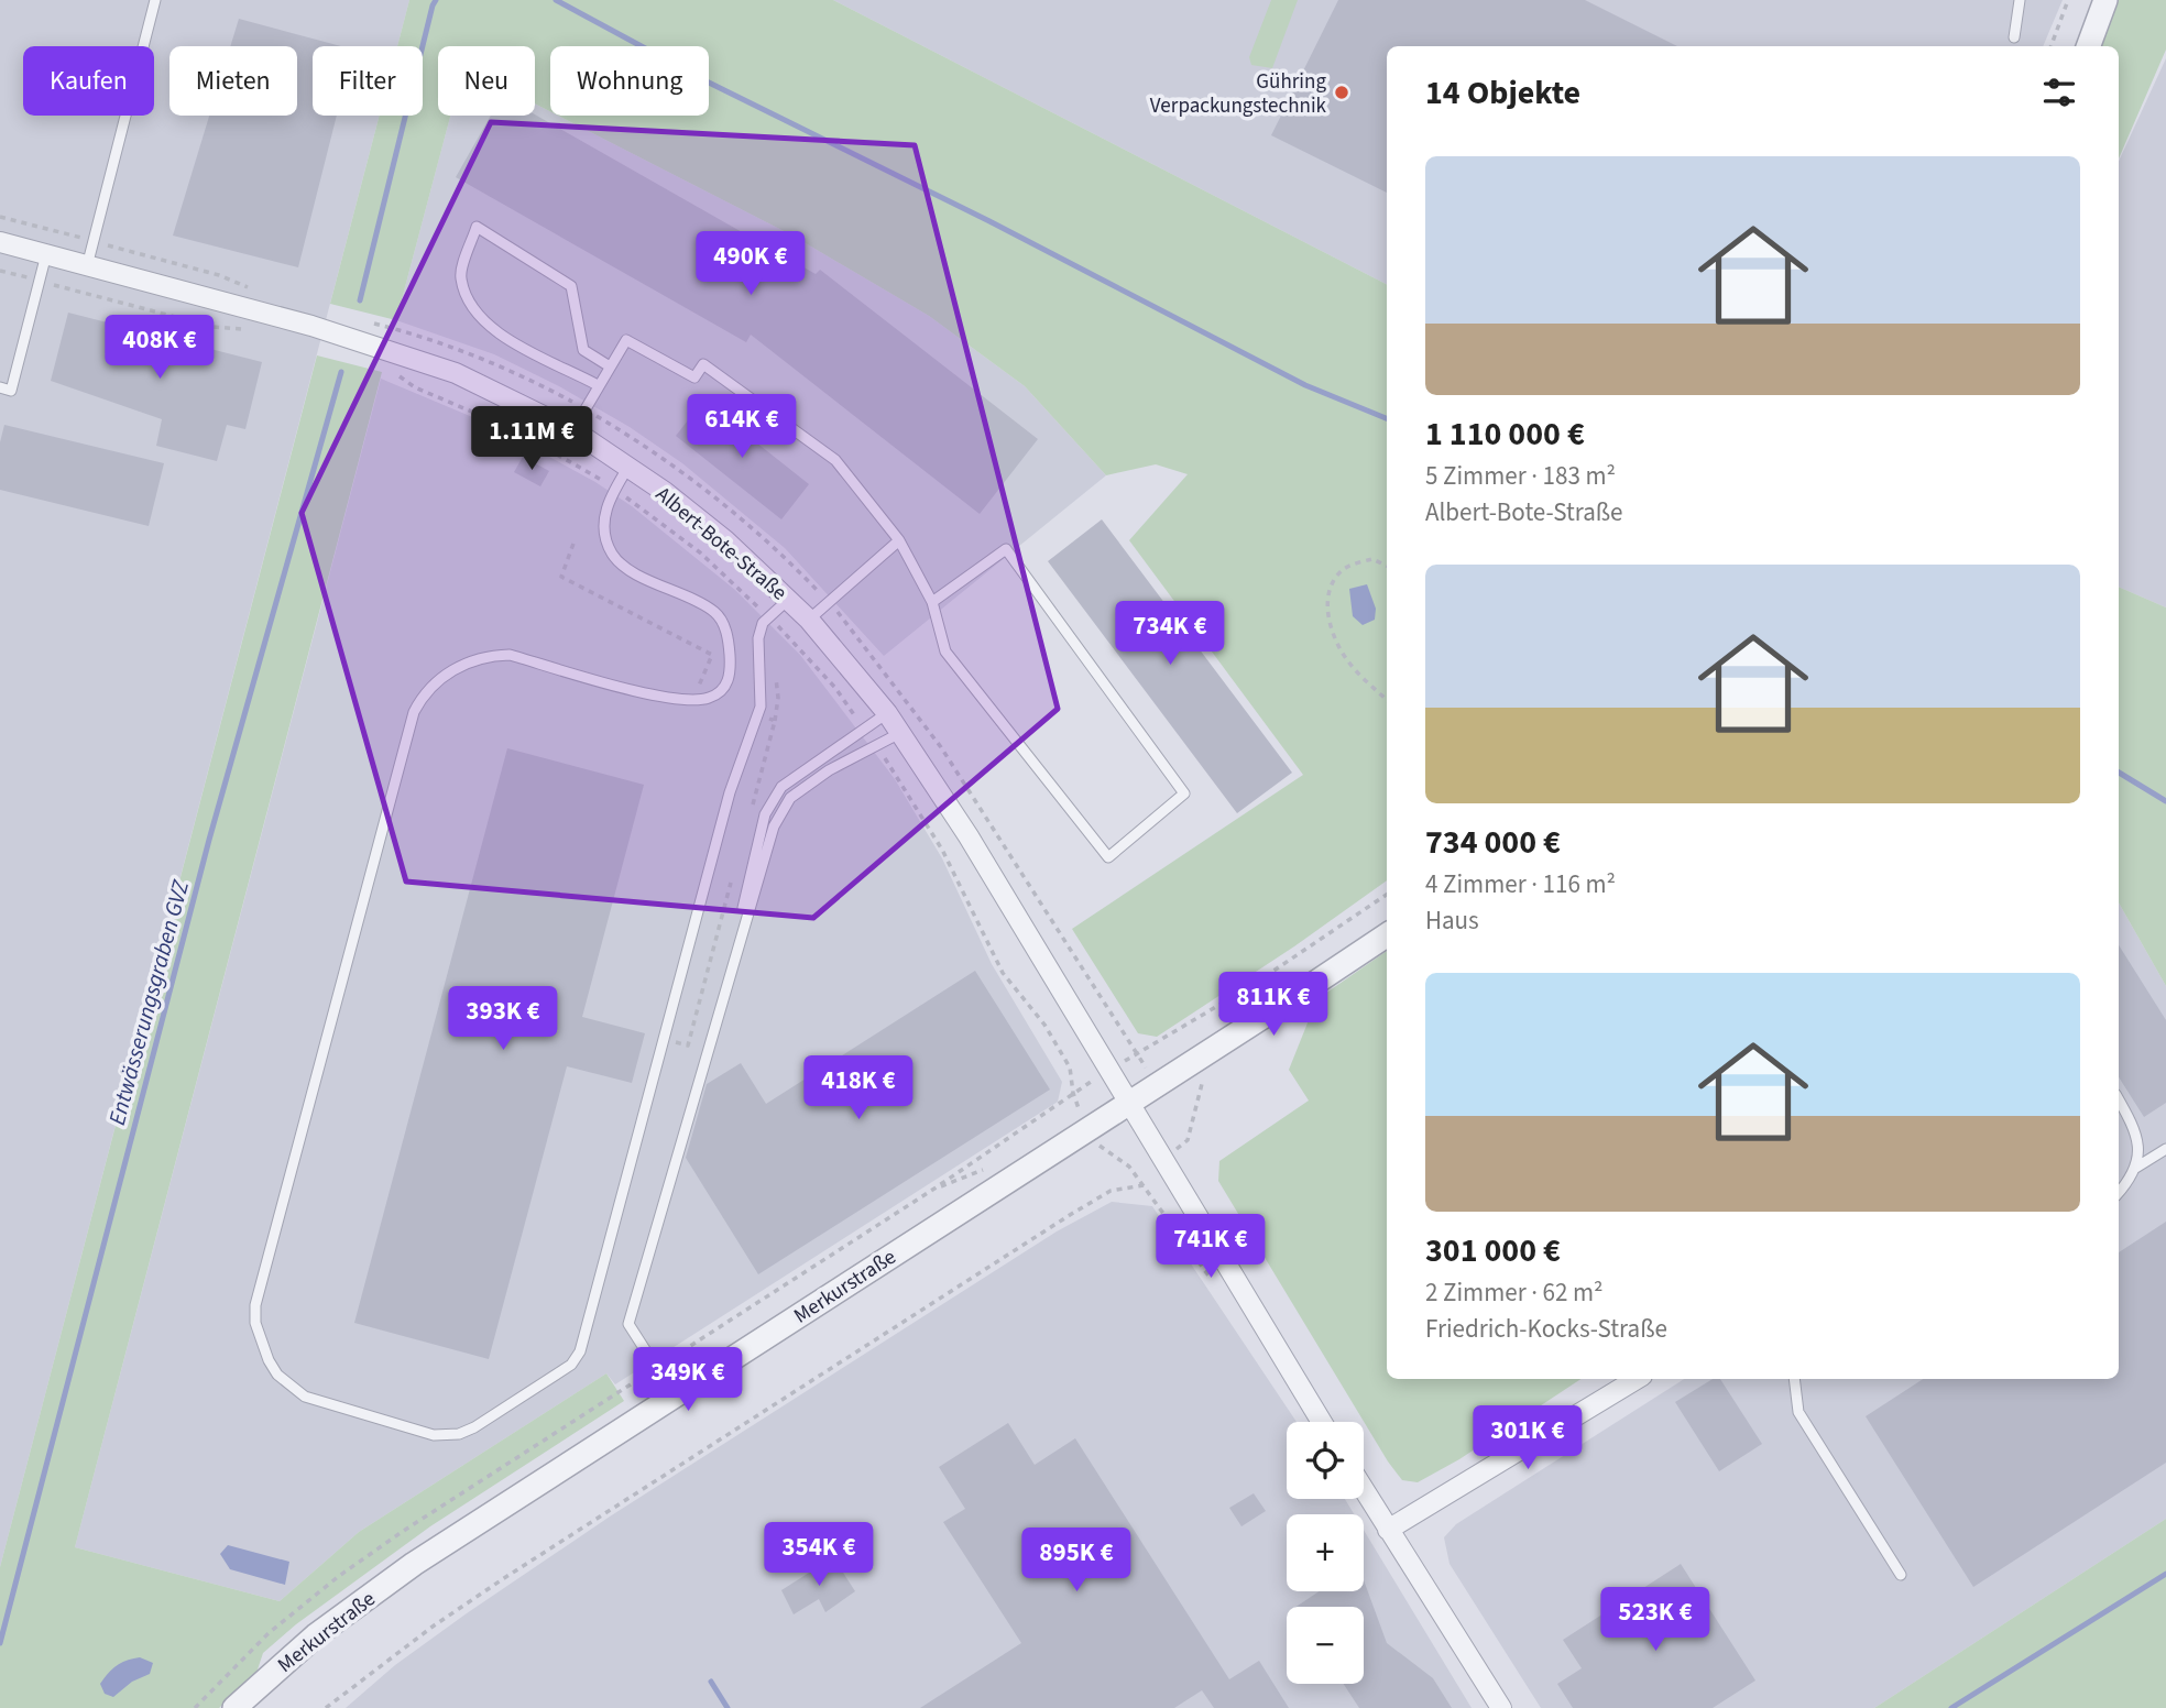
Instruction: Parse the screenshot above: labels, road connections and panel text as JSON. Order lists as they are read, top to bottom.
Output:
{
  "streets": {
    "street": ["Albert-Bote-Straße", "Merkurstraße"]
  },
  "crossings": [
    ["Albert-Bote-Straße", "Merkurstraße"]
  ],
  "water": ["Entwässerungsgraben GVZ"],
  "places": ["Gühring Verpackungstechnik"],
  "page": {
    "chip": [
      "Kaufen",
      "Mieten",
      "Filter",
      "Neu",
      "Wohnung"
    ],
    "heading": "14 Objekte",
    "list": [
      {
        "name": "1 110 000 €",
        "note": "5 Zimmer · 183 m² · Albert-Bote-Straße"
      },
      {
        "name": "734 000 €",
        "note": "4 Zimmer · 116 m² · Haus"
      },
      {
        "name": "301 000 €",
        "note": "2 Zimmer · 62 m² · Friedrich-Kocks-Straße"
      }
    ],
    "price": [
      "490K €",
      "408K €",
      "614K €",
      "1.11M €",
      "734K €",
      "811K €",
      "393K €",
      "418K €",
      "741K €",
      "349K €",
      "301K €",
      "354K €",
      "895K €",
      "523K €"
    ],
    "map_buttons": ["+", "−"]
  }
}
